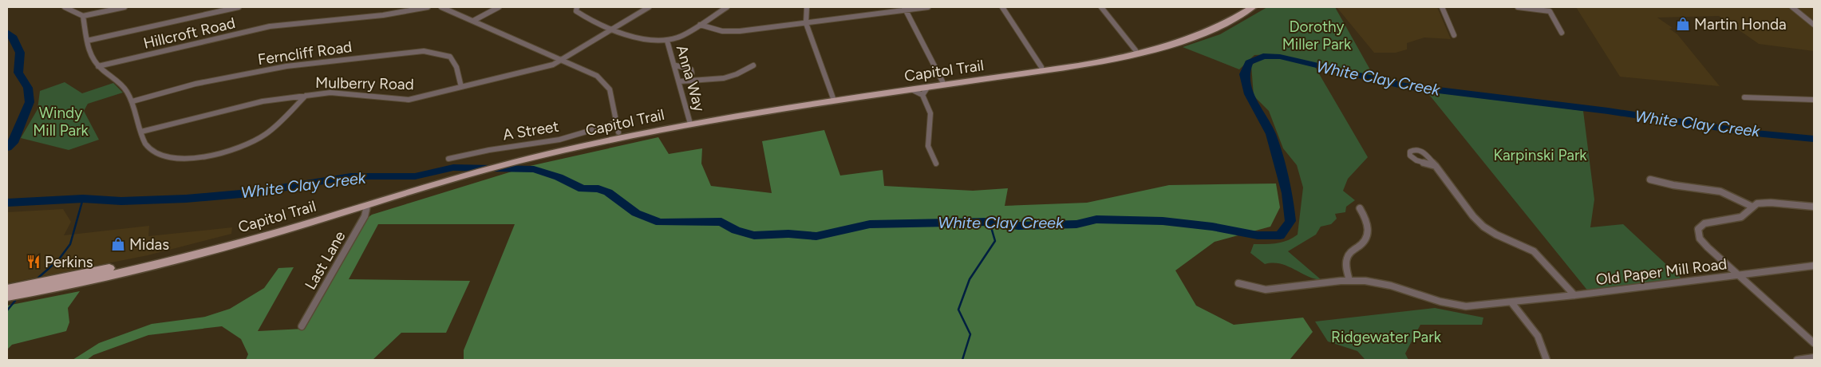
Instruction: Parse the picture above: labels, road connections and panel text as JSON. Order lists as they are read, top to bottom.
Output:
{
  "streets": {
    "main road": ["Capitol Trail"],
    "street": [
      "Hillcroft Road",
      "Ferncliff Road",
      "Anna Way",
      "Mulberry Road",
      "A Street",
      "Last Lane",
      "Old Paper Mill Road"
    ]
  },
  "crossings": [
    ["Ferncliff Road", "Mulberry Road"],
    ["Capitol Trail", "Anna Way"],
    ["Capitol Trail", "A Street"],
    ["Capitol Trail", "Last Lane"]
  ],
  "water": ["White Clay Creek"],
  "parks": [
    "Dorothy Miller Park",
    "Windy Mill Park",
    "Karpinski Park",
    "Ridgewater Park"
  ],
  "places": {
    "shop": ["Martin Honda", "Midas"],
    "restaurant": ["Perkins"]
  }
}
